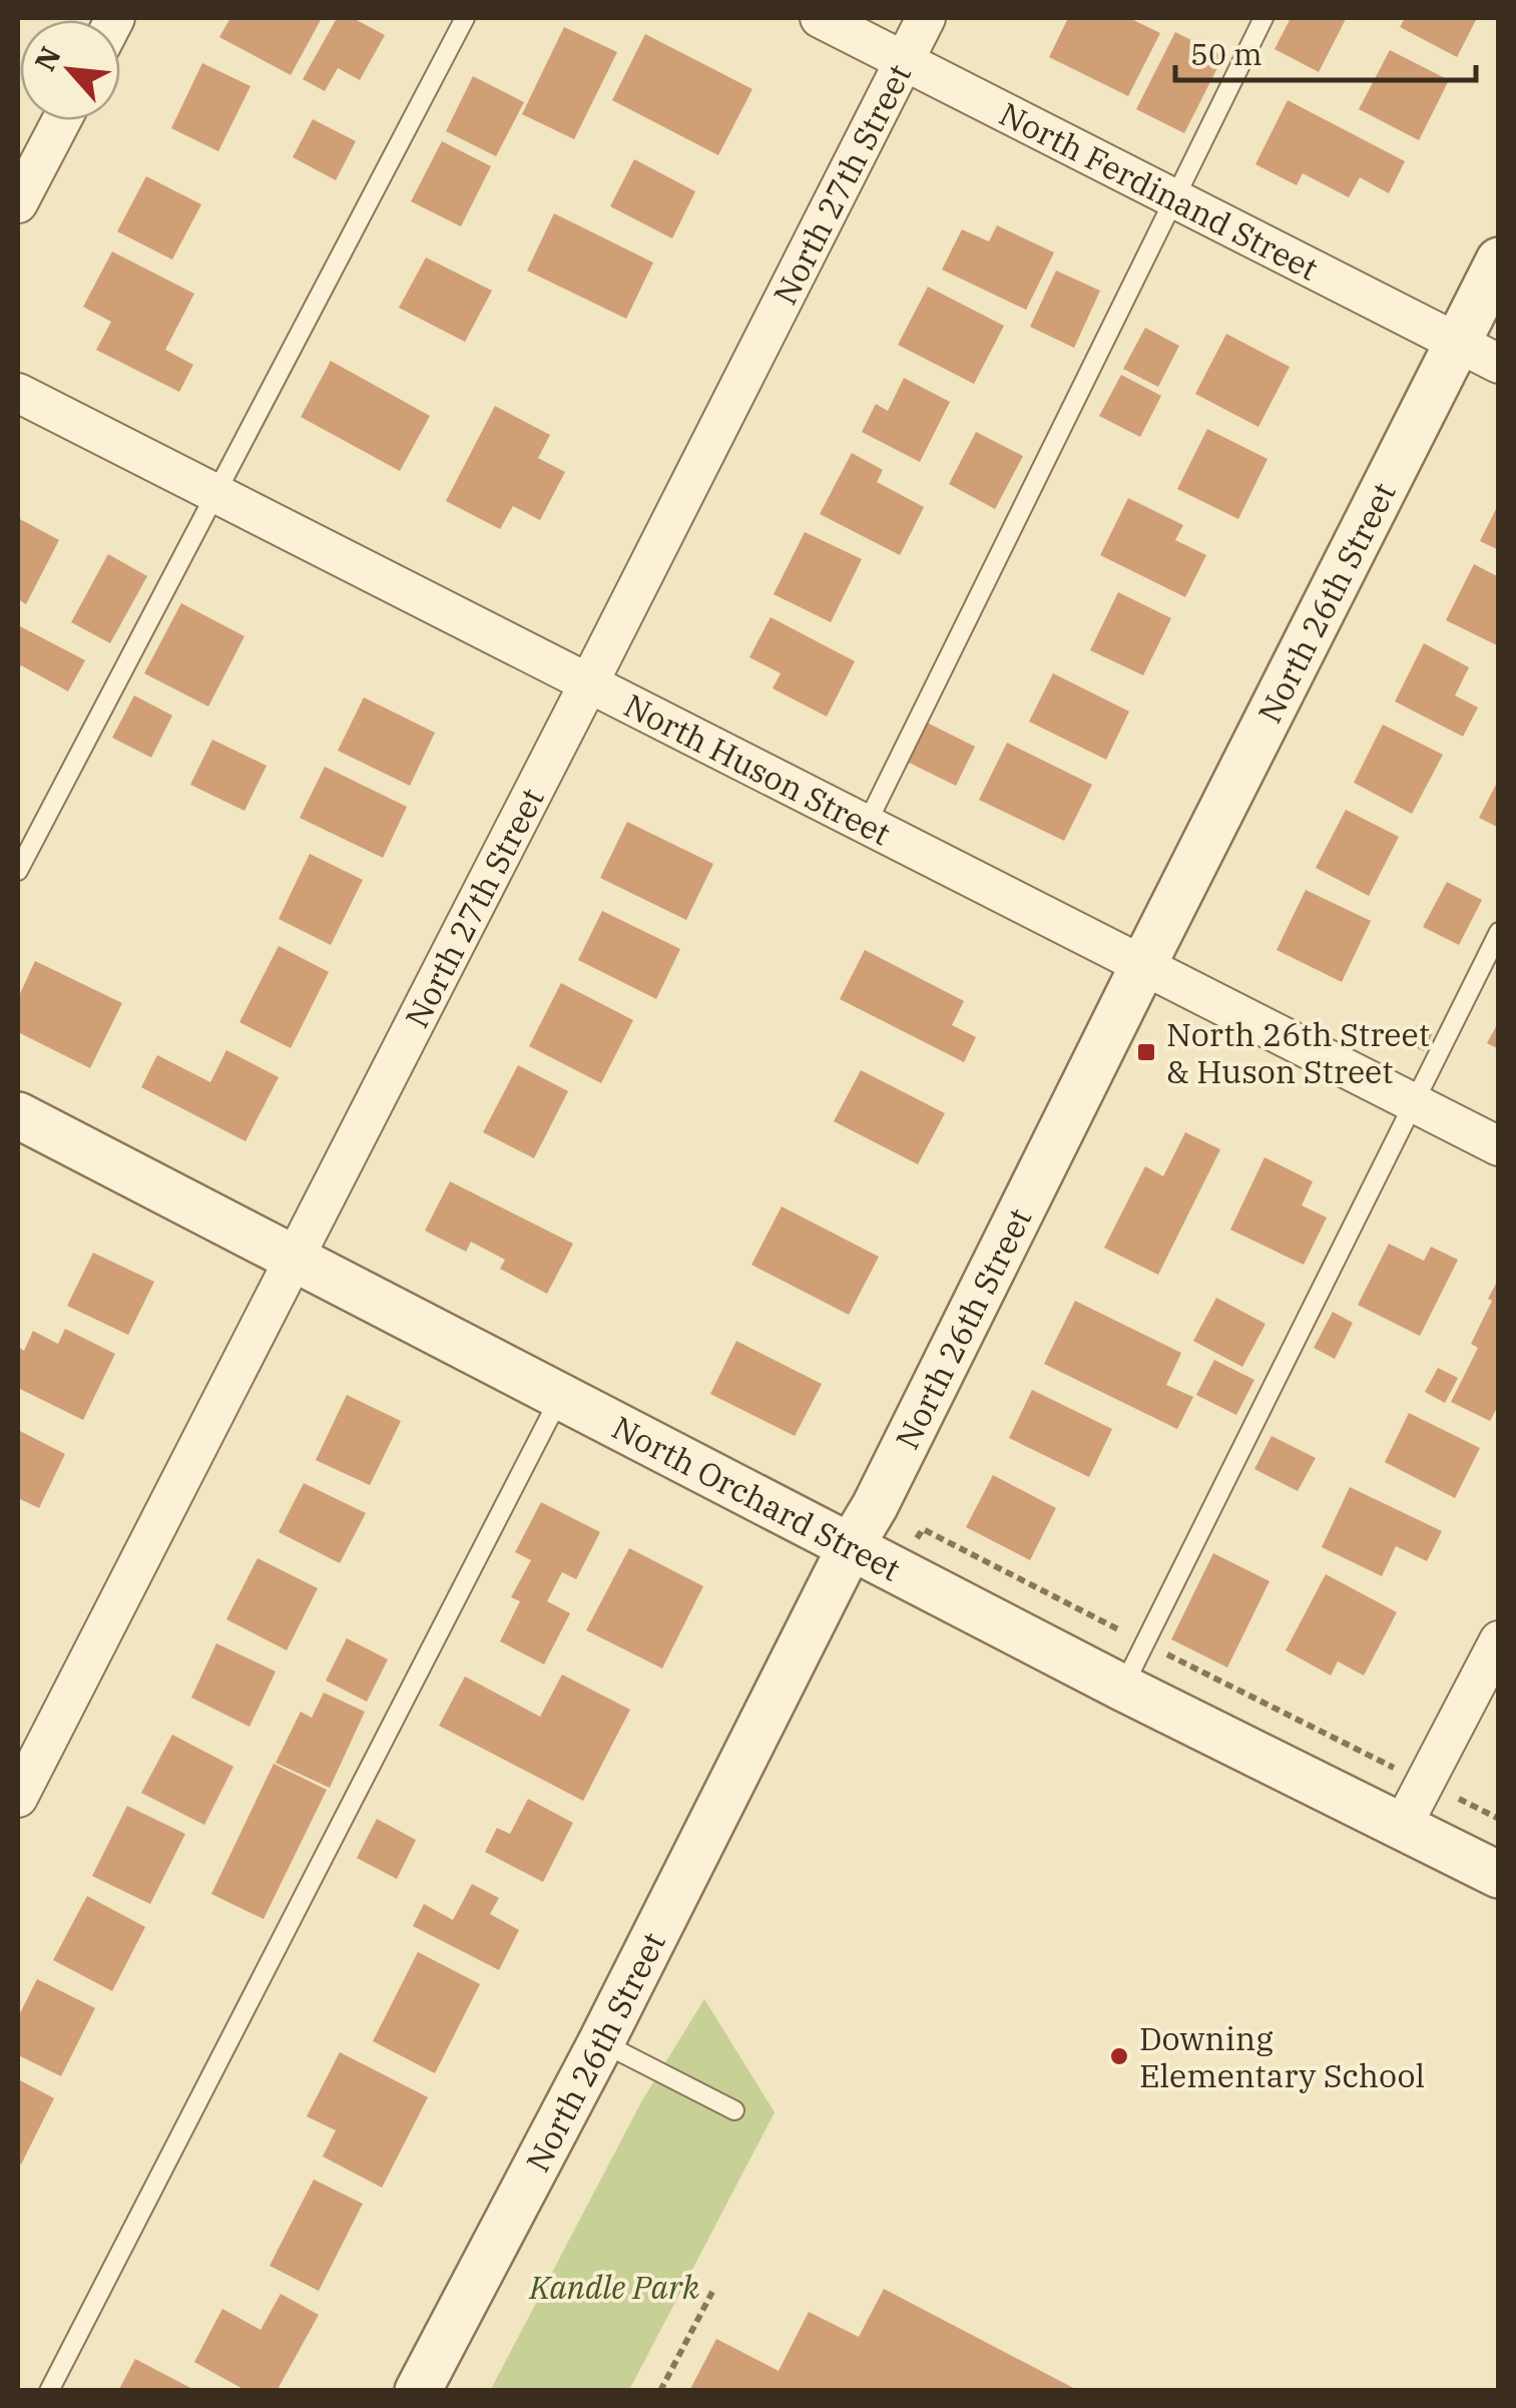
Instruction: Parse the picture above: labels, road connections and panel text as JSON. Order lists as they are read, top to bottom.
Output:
{
  "streets": {
    "street": [
      "North 27th Street",
      "North Ferdinand Street",
      "North 26th Street",
      "North Huson Street",
      "North Orchard Street"
    ]
  },
  "crossings": [
    ["North 27th Street", "North Ferdinand Street"],
    ["North 27th Street", "North Huson Street"],
    ["North 27th Street", "North Orchard Street"],
    ["North Ferdinand Street", "North 26th Street"],
    ["North 26th Street", "North Huson Street"],
    ["North 26th Street", "North Orchard Street"]
  ],
  "parks": ["Kandle Park"],
  "places": {
    "transit": ["North 26th Street & Huson Street"],
    "other": ["Downing Elementary School"]
  },
  "scale_bar": "50 m",
  "north": "top left"
}
